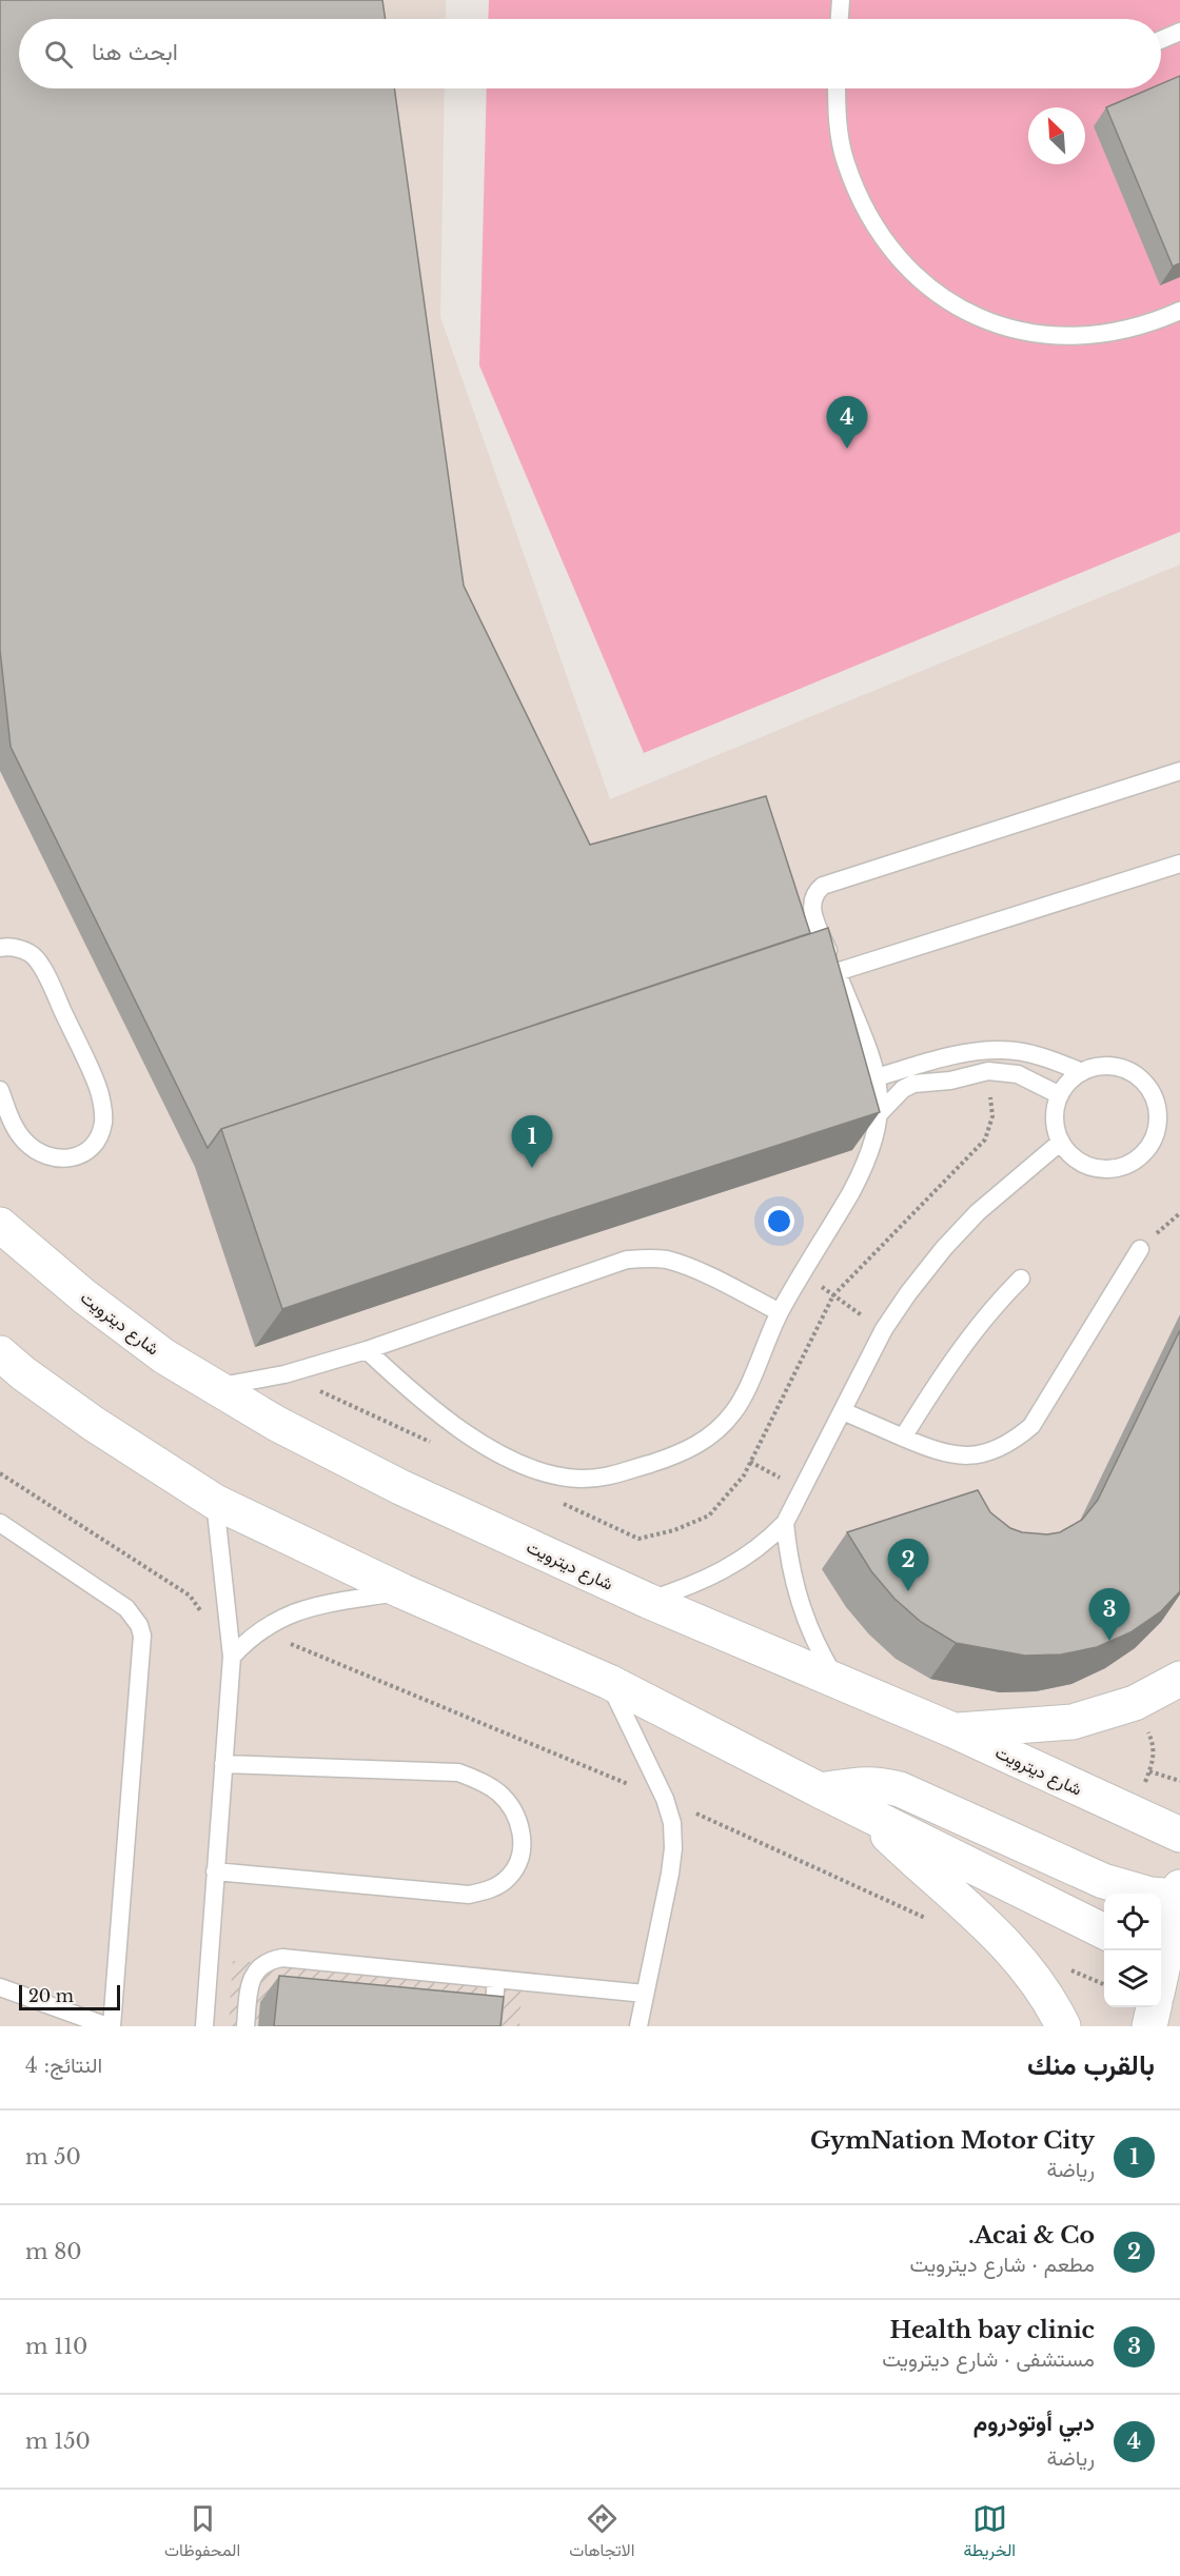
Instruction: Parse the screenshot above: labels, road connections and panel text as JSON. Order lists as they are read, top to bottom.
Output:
{
  "streets": {
    "street": ["شارع ديترويت"]
  },
  "scale_bar": "20 m",
  "north": "top left",
  "page": {
    "search": "ابحث هنا",
    "pins": [
      "4",
      "1",
      "2",
      "3"
    ],
    "scale": "20 m",
    "heading": ["بالقرب منك", "النتائج: 4"],
    "list": [
      {
        "mark": "1",
        "name": "GymNation Motor City",
        "note": "رياضة",
        "value": "50 m"
      },
      {
        "mark": "2",
        "name": "Acai & Co.",
        "note": "مطعم · شارع ديترويت",
        "value": "80 m"
      },
      {
        "mark": "3",
        "name": "Health bay clinic",
        "note": "مستشفى · شارع ديترويت",
        "value": "110 m"
      },
      {
        "mark": "4",
        "name": "دبي أوتودروم",
        "note": "رياضة",
        "value": "150 m"
      }
    ],
    "nav": ["الخريطة", "الاتجاهات", "المحفوظات"]
  }
}
